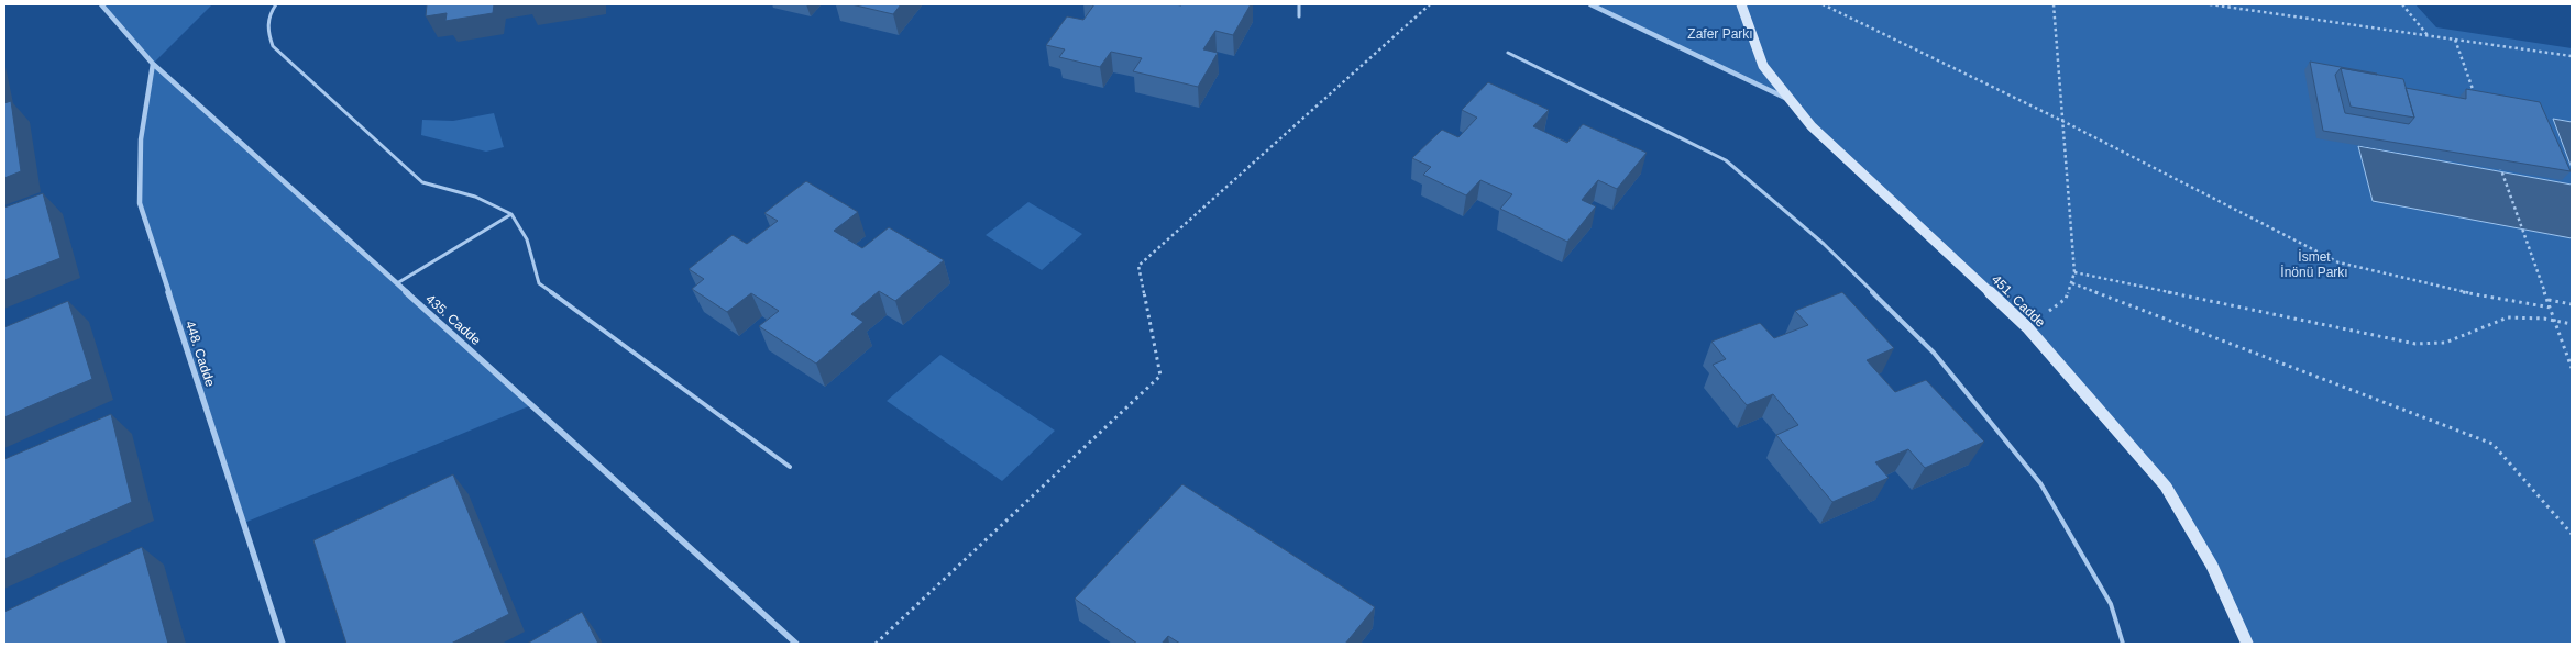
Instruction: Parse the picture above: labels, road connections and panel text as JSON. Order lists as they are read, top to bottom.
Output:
{
  "streets": {
    "street": ["451. Cadde", "435. Cadde", "448. Cadde"]
  },
  "crossings": [
    ["435. Cadde", "448. Cadde"]
  ],
  "parks": ["Zafer Parkı", "İsmet İnönü Parkı"]
}
